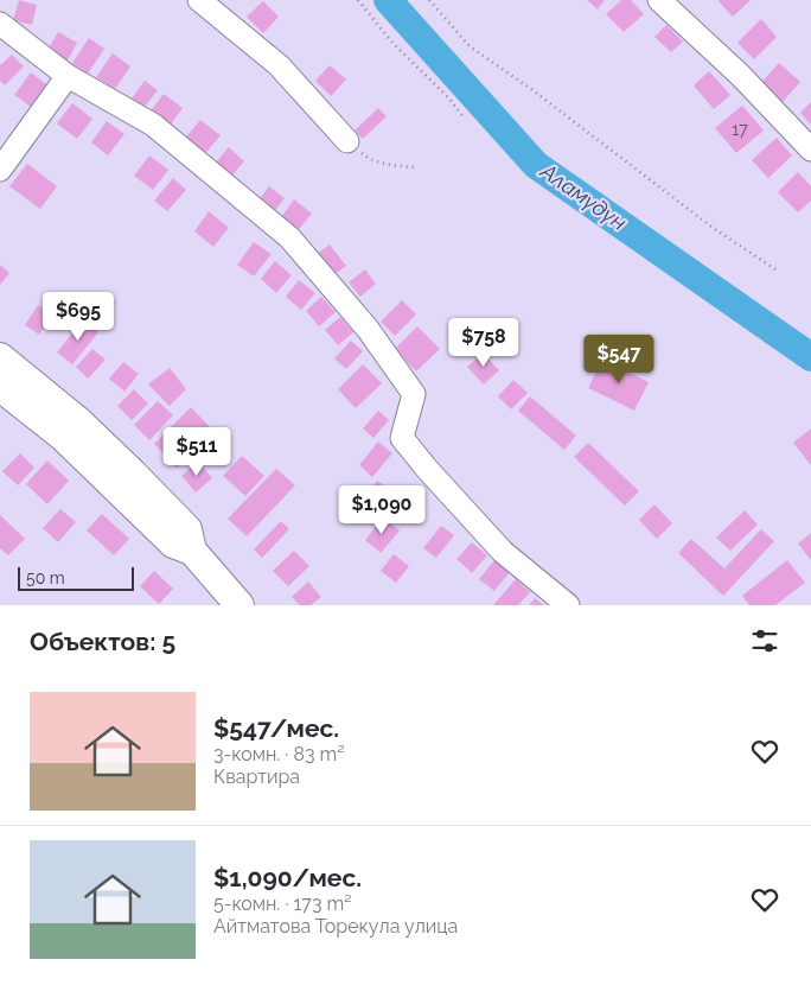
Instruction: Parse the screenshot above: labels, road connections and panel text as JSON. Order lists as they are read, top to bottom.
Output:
{
  "water": ["Аламүдүн"],
  "house_numbers": ["17"],
  "scale_bar": "50 m",
  "page": {
    "price": [
      "$695",
      "$758",
      "$547",
      "$511",
      "$1,090"
    ],
    "scale": "50 m",
    "heading": "Объектов: 5",
    "list": [
      {
        "name": "$547/мес.",
        "note": "3-комн. · 83 m² · Квартира"
      },
      {
        "name": "$1,090/мес.",
        "note": "5-комн. · 173 m² · Айтматова Торекула улица"
      }
    ]
  }
}
